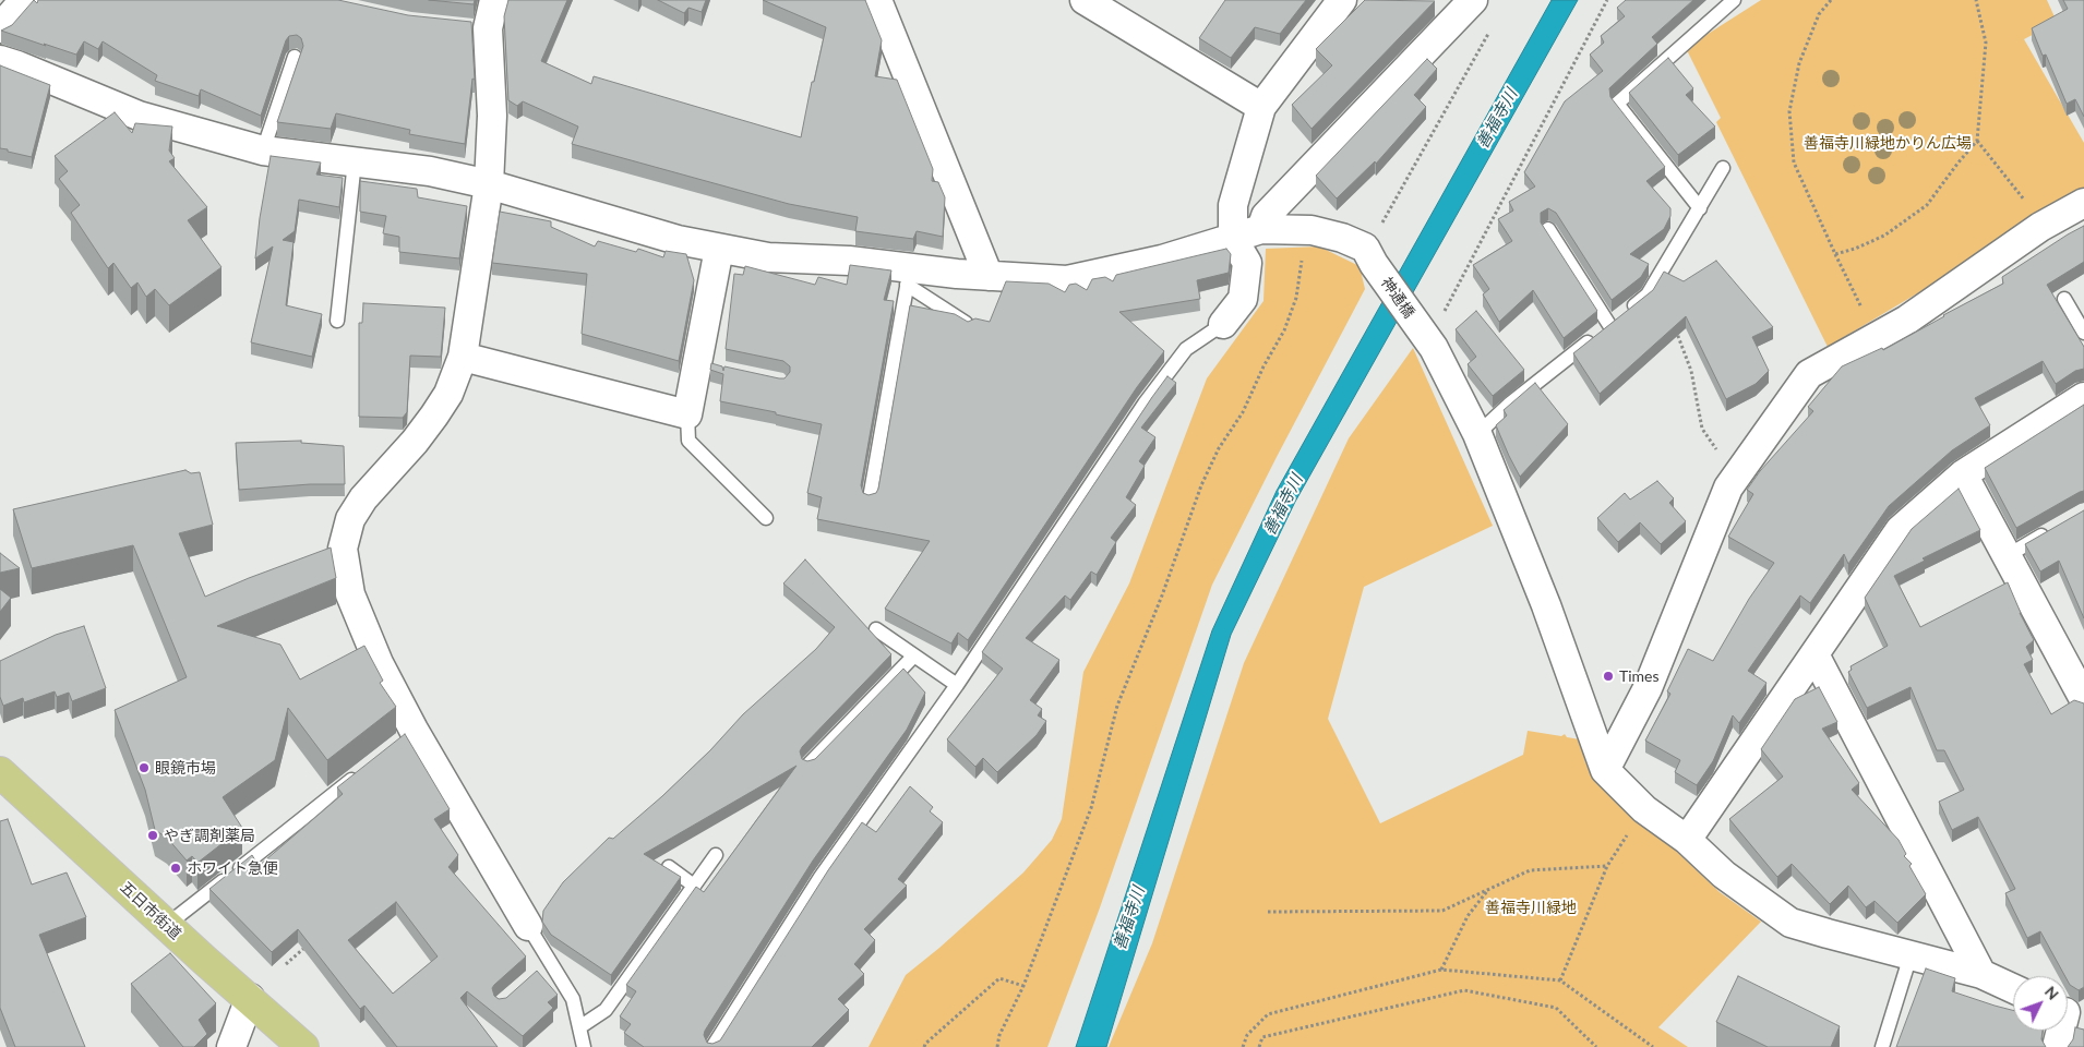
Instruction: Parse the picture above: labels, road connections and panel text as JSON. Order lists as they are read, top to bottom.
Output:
{
  "streets": {
    "main road": ["五日市街道"],
    "street": ["神通橋"]
  },
  "water": ["善福寺川"],
  "parks": ["善福寺川緑地かりん広場", "善福寺川緑地"],
  "places": [
    "Times",
    "眼鏡市場",
    "やぎ調剤薬局",
    "ホワイト急便"
  ],
  "north": "top right"
}
